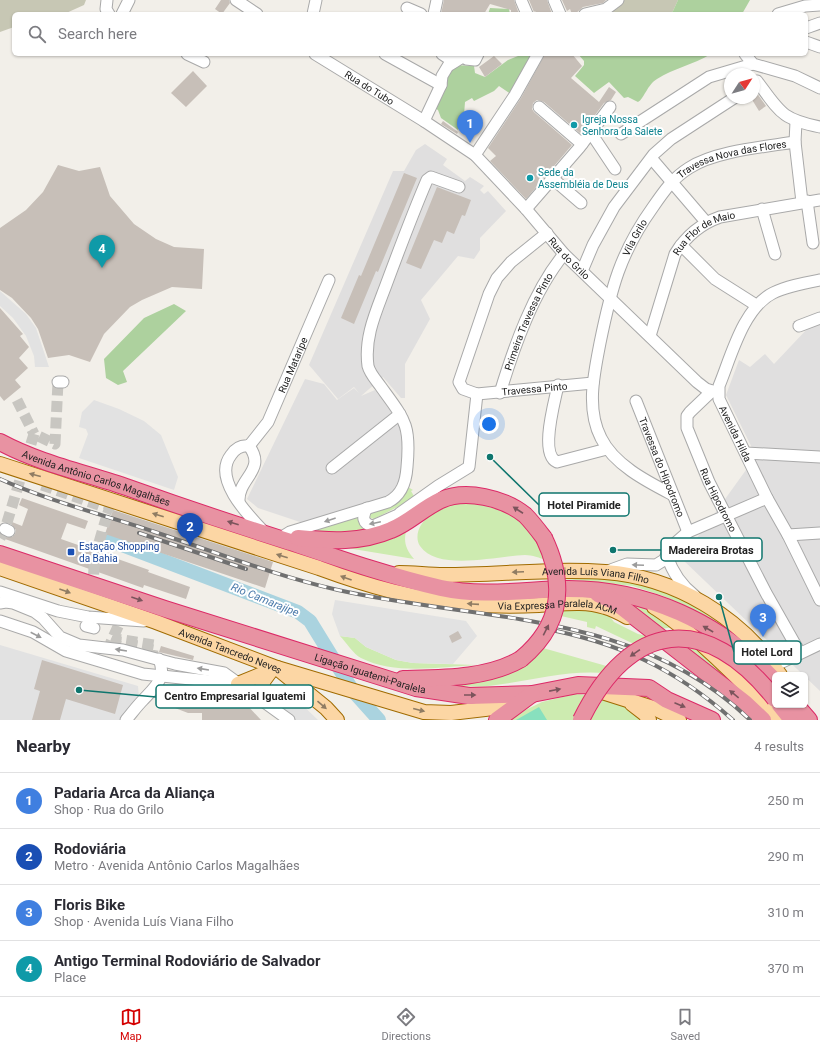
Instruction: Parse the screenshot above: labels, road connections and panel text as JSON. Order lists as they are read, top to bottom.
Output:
{
  "streets": {
    "highway": ["Avenida Antônio Carlos Magalhães", "Via Expressa Paralela ACM", "Ligação Iguatemi-Paralela"],
    "main road": ["Avenida Luís Viana Filho", "Avenida Tancredo Neves"],
    "street": [
      "Rua do Tubo",
      "Travessa Nova das Flores",
      "Rua Flor de Maio",
      "Vila Grilo",
      "Rua do Grilo",
      "Primeira Travessa Pinto",
      "Rua Mataripe",
      "Travessa Pinto",
      "Avenida Hilda",
      "Travessa do Hipodromo",
      "Rua Hipodromo"
    ]
  },
  "crossings": [
    ["Rua do Tubo", "Rua do Grilo"],
    ["Travessa Nova das Flores", "Vila Grilo"],
    ["Rua Flor de Maio", "Rua do Grilo"],
    ["Vila Grilo", "Rua do Grilo"],
    ["Vila Grilo", "Travessa Pinto"],
    ["Vila Grilo", "Travessa do Hipodromo"],
    ["Rua do Grilo", "Primeira Travessa Pinto"],
    ["Rua do Grilo", "Travessa Pinto"],
    ["Rua do Grilo", "Avenida Hilda"],
    ["Rua do Grilo", "Rua Hipodromo"],
    ["Primeira Travessa Pinto", "Travessa Pinto"],
    ["Rua Mataripe", "Avenida Antônio Carlos Magalhães"],
    ["Avenida Hilda", "Rua Hipodromo"],
    ["Avenida Antônio Carlos Magalhães", "Avenida Luís Viana Filho"]
  ],
  "one_way": ["Avenida Antônio Carlos Magalhães", "Avenida Luís Viana Filho"],
  "water": ["Rio Camarajipe"],
  "places": {
    "other": [
      "Igreja Nossa Senhora da Salete",
      "Sede da Assembléia de Deus",
      "Hotel Piramide",
      "Madereira Brotas",
      "Hotel Lord",
      "Centro Empresarial Iguatemi"
    ],
    "transit": ["Estação Shopping da Bahia"]
  },
  "north": "top right",
  "page": {
    "search": "Search here",
    "pins": [
      "1",
      "4",
      "2",
      "3"
    ],
    "heading": ["Nearby", "4 results"],
    "list": [
      {
        "mark": "1",
        "name": "Padaria Arca da Aliança",
        "note": "Shop · Rua do Grilo",
        "value": "250 m"
      },
      {
        "mark": "2",
        "name": "Rodoviária",
        "note": "Metro · Avenida Antônio Carlos Magalhães",
        "value": "290 m"
      },
      {
        "mark": "3",
        "name": "Floris Bike",
        "note": "Shop · Avenida Luís Viana Filho",
        "value": "310 m"
      },
      {
        "mark": "4",
        "name": "Antigo Terminal Rodoviário de Salvador",
        "note": "Place",
        "value": "370 m"
      }
    ],
    "nav": ["Map", "Directions", "Saved"]
  }
}
